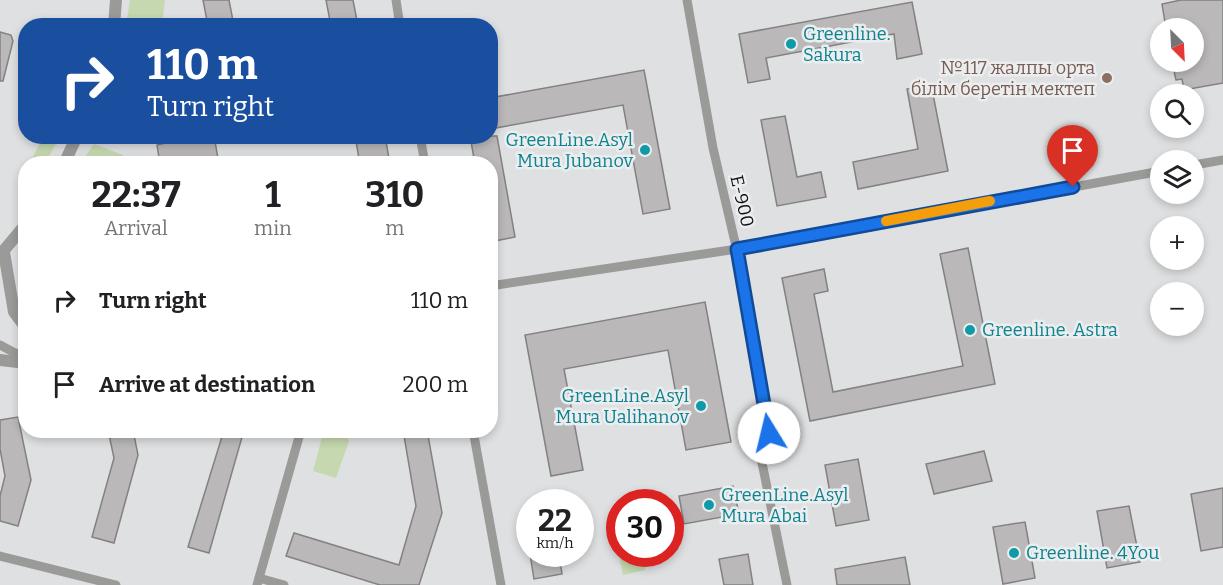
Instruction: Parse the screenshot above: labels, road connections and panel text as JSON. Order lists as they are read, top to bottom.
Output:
{
  "streets": {
    "street": ["E-900"]
  },
  "places": [
    "Greenline. Sakura",
    "№117 жалпы орта білім беретін мектеп",
    "GreenLine.Asyl Mura Jubanov",
    "Greenline. Astra",
    "GreenLine.Asyl Mura Ualihanov",
    "GreenLine.Asyl Mura Abai",
    "Greenline. 4You"
  ],
  "north": "bottom right",
  "page": {
    "map_buttons": ["+", "−"],
    "turn": ["110 m", "Turn right"],
    "eta": [
      "22:37",
      "Arrival",
      "1",
      "min",
      "310",
      "m"
    ],
    "list": [
      {
        "name": "Turn right",
        "value": "110 m"
      },
      {
        "name": "Arrive at destination",
        "value": "200 m"
      }
    ],
    "speed": "22 km/h",
    "limit": "30"
  }
}
